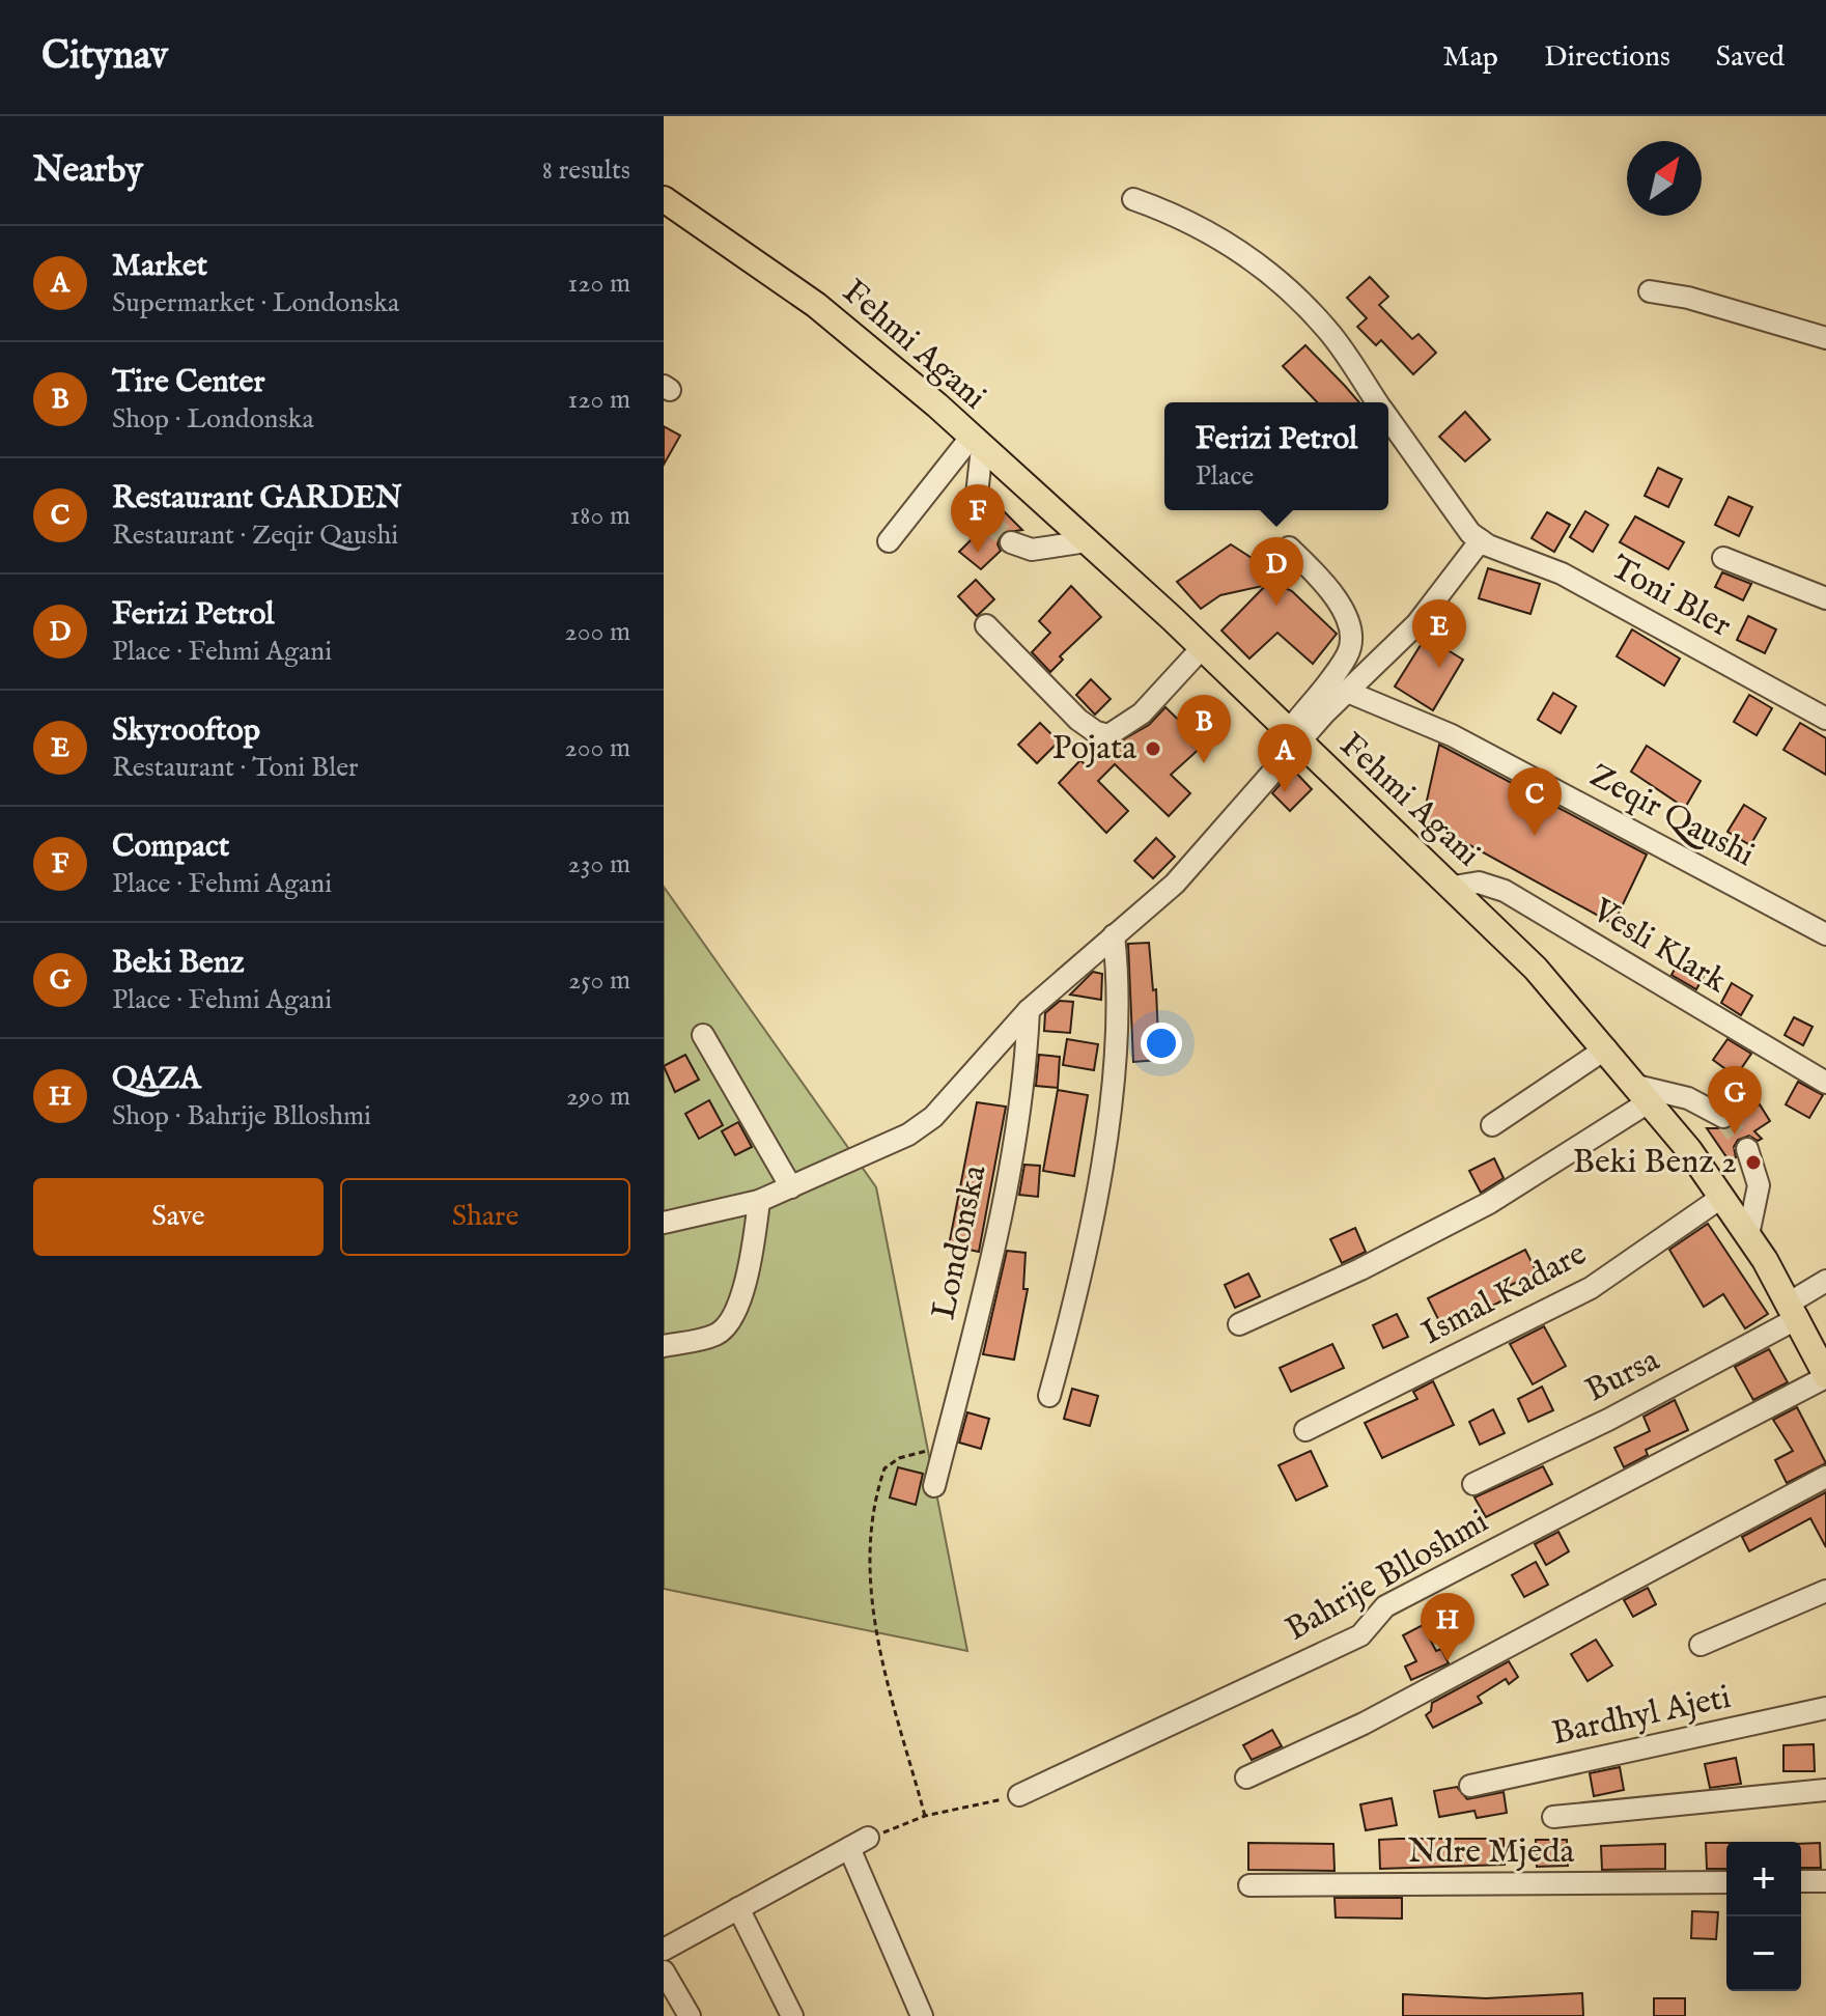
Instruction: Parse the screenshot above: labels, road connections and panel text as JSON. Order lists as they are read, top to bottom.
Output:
{
  "streets": {
    "main road": ["Fehmi Agani"],
    "street": [
      "Toni Bler",
      "Zeqir Qaushi",
      "Vesli Klark",
      "Londonska",
      "Ismal Kadare",
      "Bursa",
      "Bahrije Blloshmi",
      "Bardhyl Ajeti",
      "Ndre Mjeda"
    ]
  },
  "crossings": [
    ["Fehmi Agani", "Vesli Klark"],
    ["Fehmi Agani", "Ismal Kadare"],
    ["Fehmi Agani", "Bursa"],
    ["Fehmi Agani", "Bahrije Blloshmi"]
  ],
  "places": ["Pojata", "Beki Benz 2"],
  "north": "top right",
  "page": {
    "header": "Citynav",
    "nav": ["Map", "Directions", "Saved"],
    "heading": ["Nearby", "8 results"],
    "list": [
      {
        "mark": "A",
        "name": "Market",
        "note": "Supermarket · Londonska",
        "value": "120 m"
      },
      {
        "mark": "B",
        "name": "Tire Center",
        "note": "Shop · Londonska",
        "value": "120 m"
      },
      {
        "mark": "C",
        "name": "Restaurant GARDEN",
        "note": "Restaurant · Zeqir Qaushi",
        "value": "180 m"
      },
      {
        "mark": "D",
        "name": "Ferizi Petrol",
        "note": "Place · Fehmi Agani",
        "value": "200 m"
      },
      {
        "mark": "E",
        "name": "Skyrooftop",
        "note": "Restaurant · Toni Bler",
        "value": "200 m"
      },
      {
        "mark": "F",
        "name": "Compact",
        "note": "Place · Fehmi Agani",
        "value": "230 m"
      },
      {
        "mark": "G",
        "name": "Beki Benz",
        "note": "Place · Fehmi Agani",
        "value": "250 m"
      },
      {
        "mark": "H",
        "name": "QAZA",
        "note": "Shop · Bahrije Blloshmi",
        "value": "290 m"
      }
    ],
    "popup": ["Ferizi Petrol", "Place"],
    "pins": [
      "F",
      "D",
      "E",
      "B",
      "A",
      "C",
      "G",
      "H"
    ],
    "buttons": ["Save", "Share"],
    "map_buttons": ["+", "−"]
  }
}
